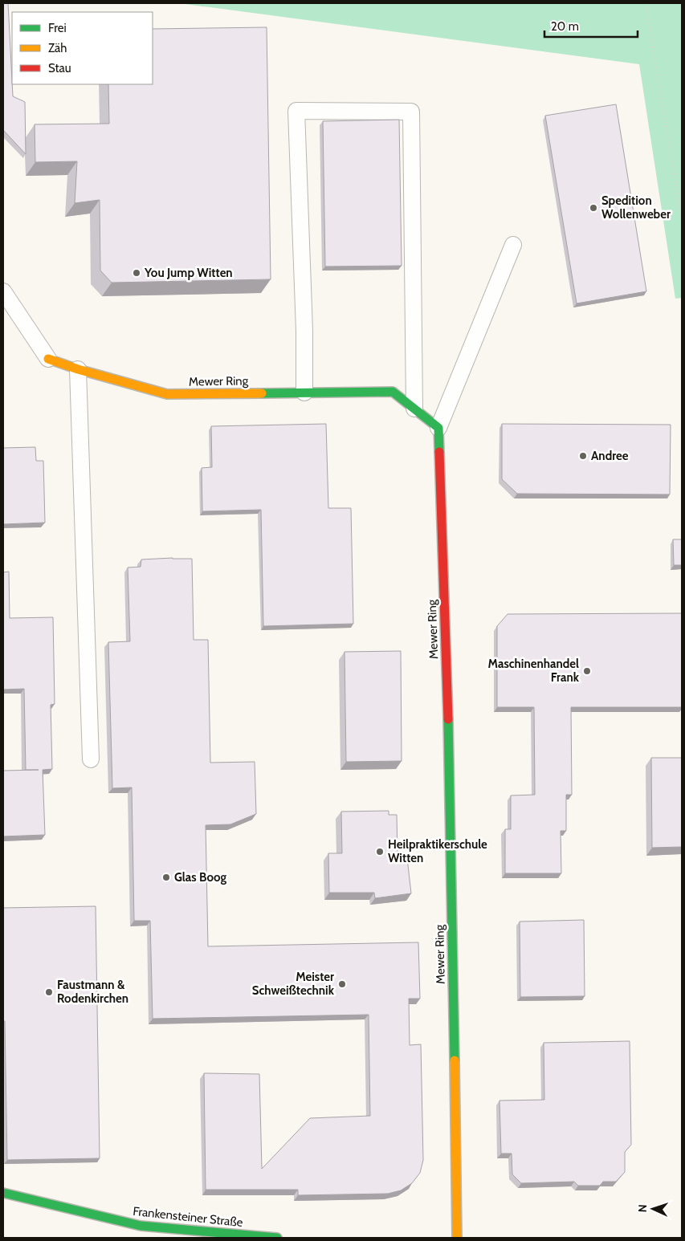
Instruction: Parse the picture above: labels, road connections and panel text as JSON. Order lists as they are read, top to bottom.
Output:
{
  "streets": {
    "street": ["Mewer Ring", "Frankensteiner Straße"]
  },
  "places": [
    "Spedition Wollenweber",
    "You Jump Witten",
    "Andree",
    "Maschinenhandel Frank",
    "Heilpraktikerschule Witten",
    "Glas Boog",
    "Meister Schweißtechnik",
    "Faustmann & Rodenkirchen"
  ],
  "legend": ["Frei", "Zäh", "Stau"],
  "scale_bar": "20 m",
  "north": "left"
}
